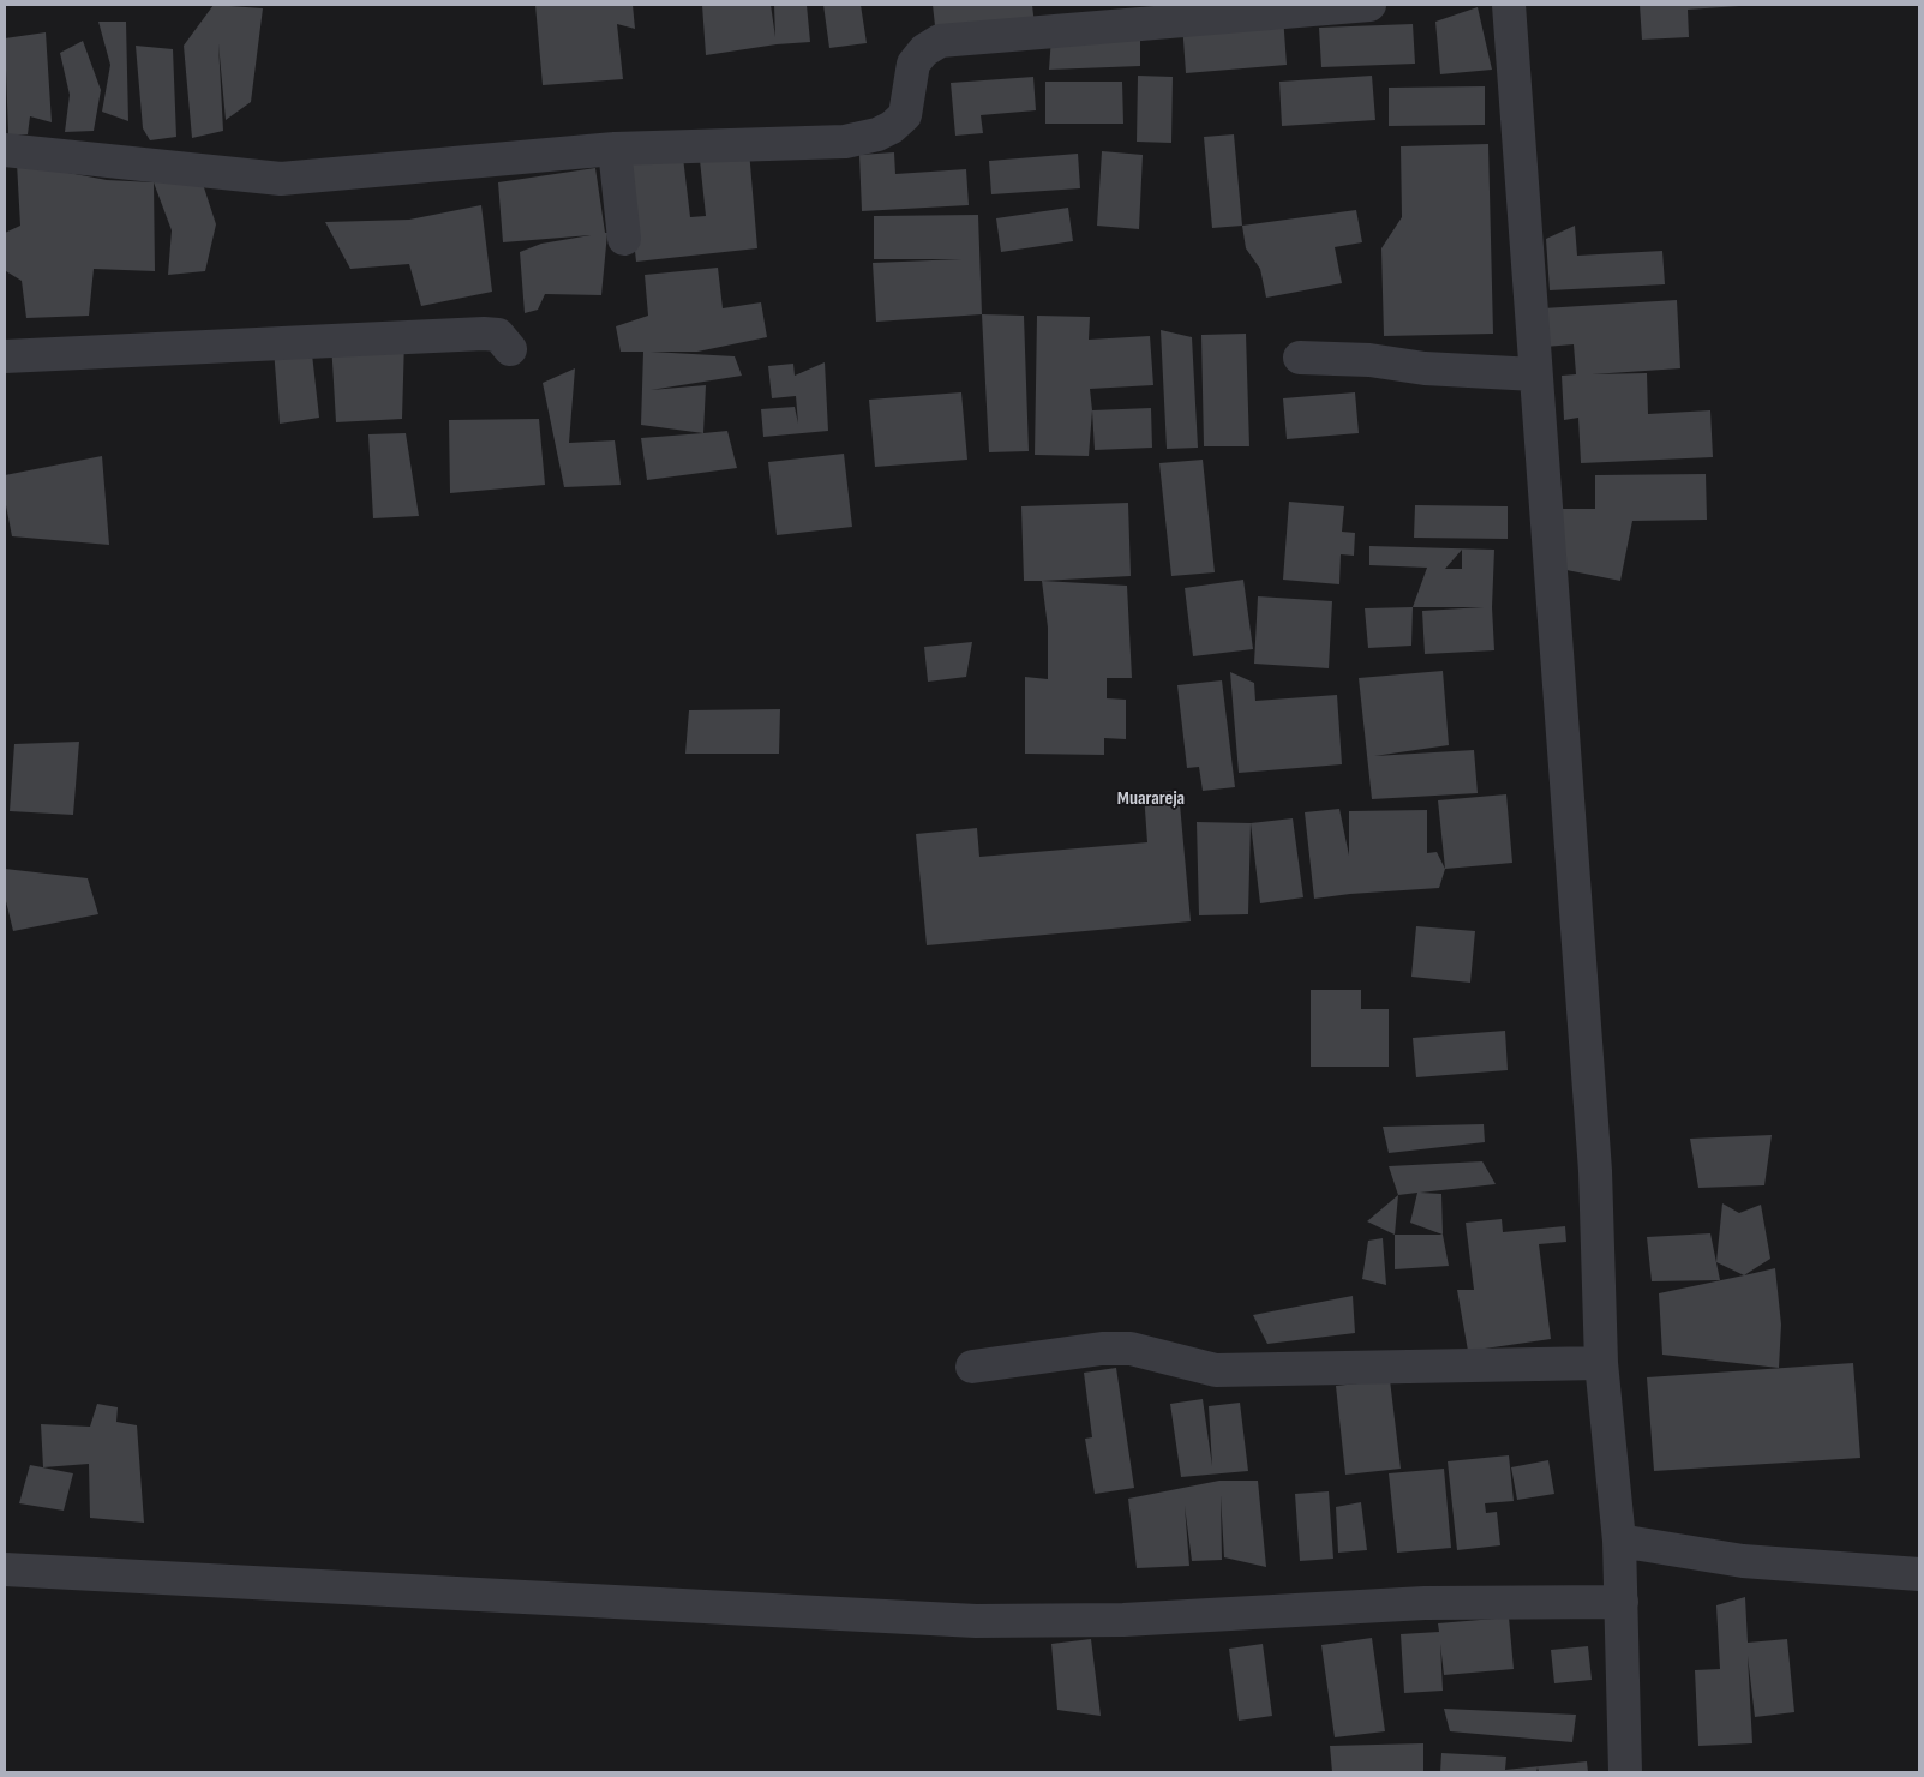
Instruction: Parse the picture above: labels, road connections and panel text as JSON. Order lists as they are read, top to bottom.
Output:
{
  "districts": ["Muarareja"]
}
